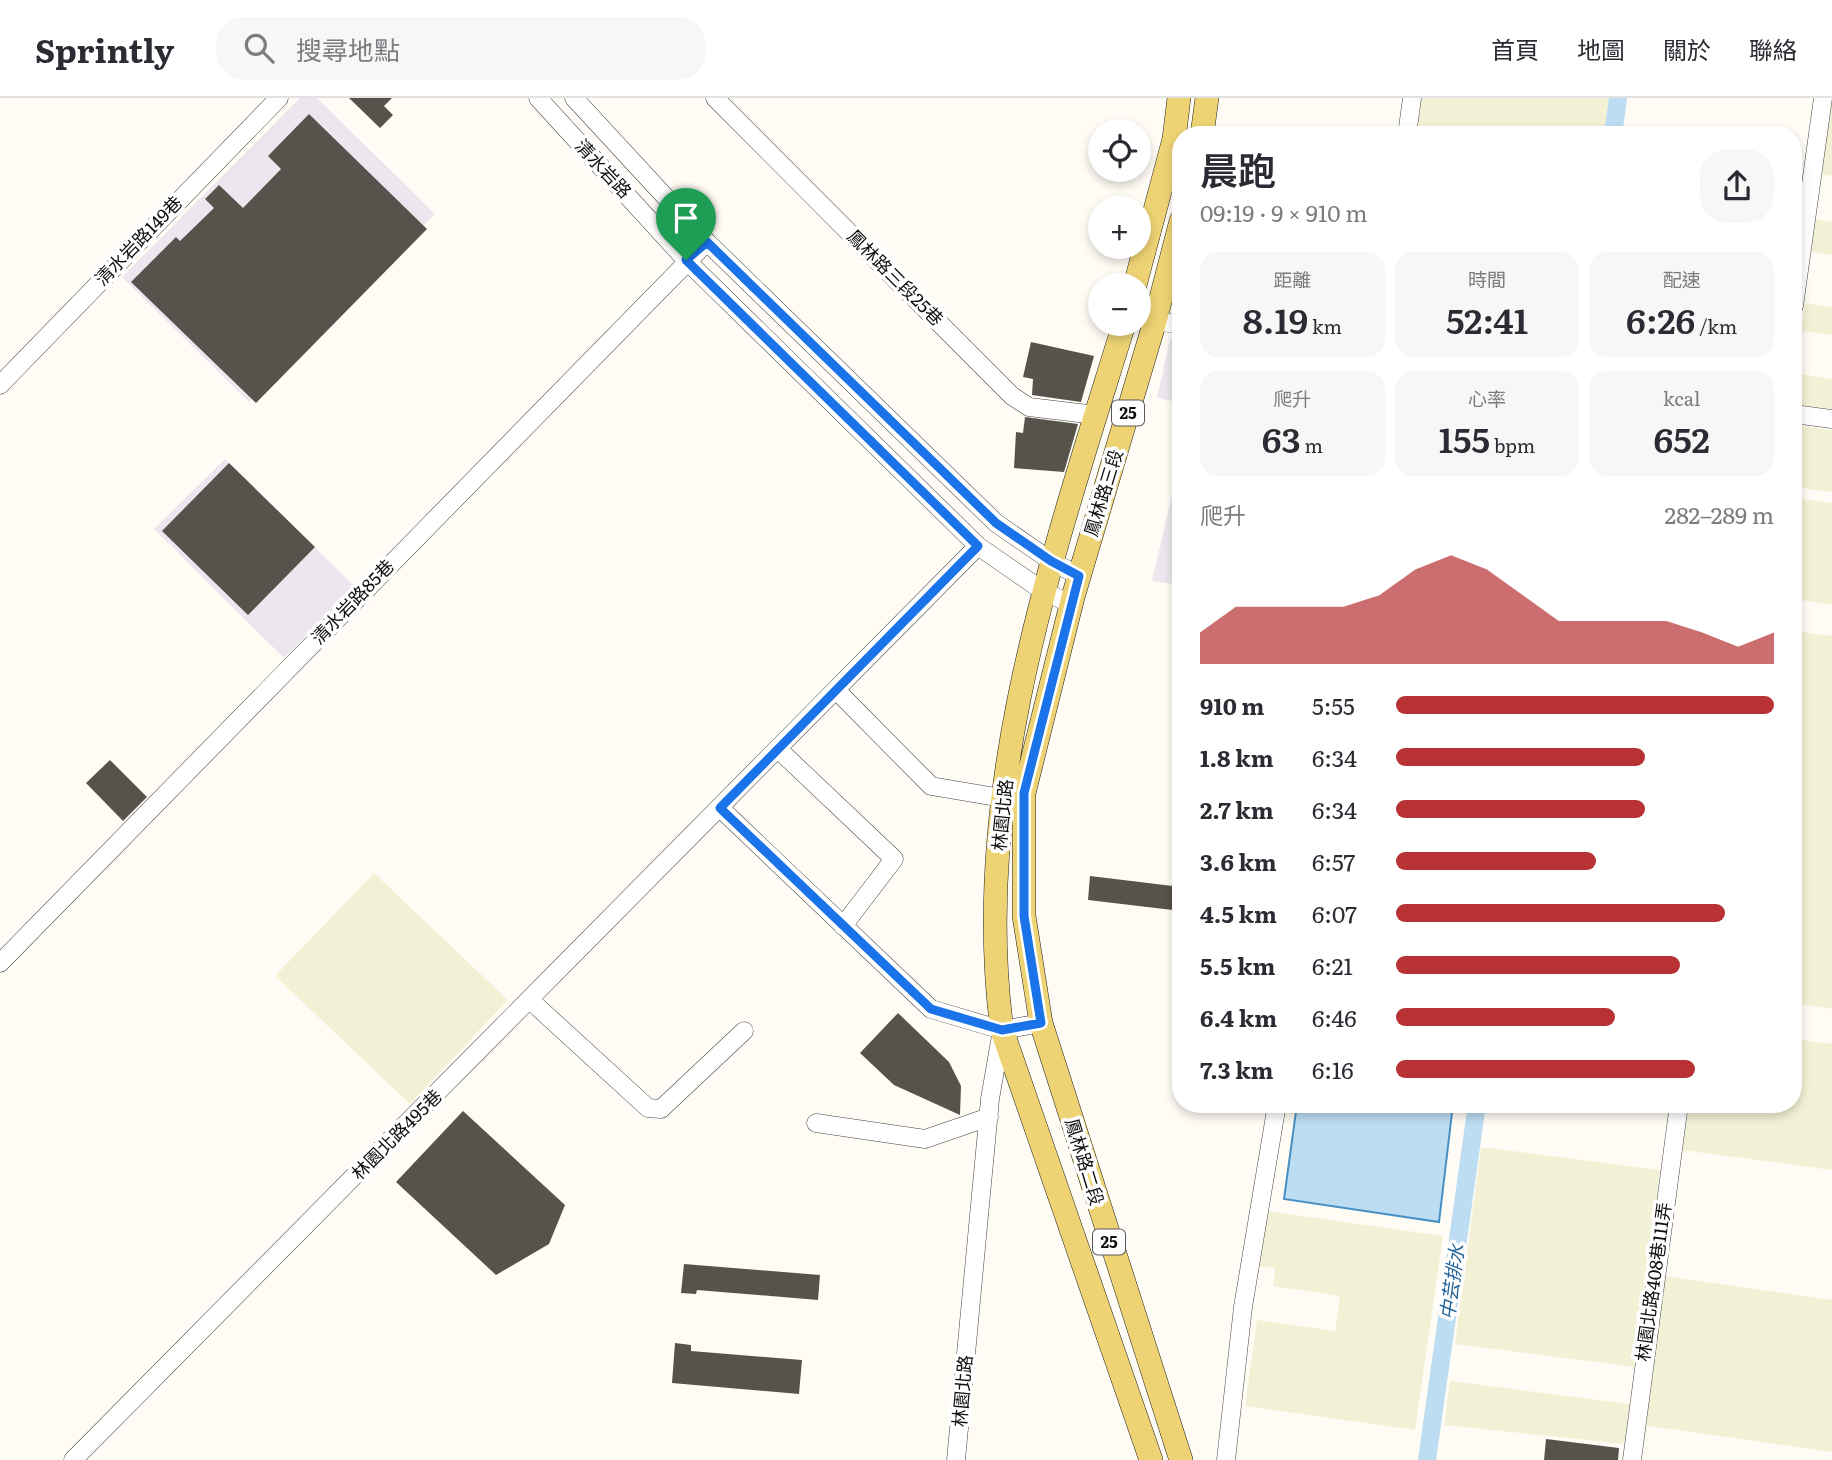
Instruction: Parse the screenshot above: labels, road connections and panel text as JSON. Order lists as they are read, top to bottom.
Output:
{
  "streets": {
    "main road": [
      "25",
      "鳳林路三段",
      "林園北路",
      "鳳林路二段"
    ],
    "street": [
      "清水岩路",
      "清水岩路149巷",
      "鳳林路三段25巷",
      "清水岩路85巷",
      "林園北路495巷",
      "林園北路408巷111弄"
    ]
  },
  "crossings": [
    ["清水岩路", "鳳林路三段"],
    ["清水岩路", "清水岩路85巷"],
    ["清水岩路", "林園北路"],
    ["清水岩路", "林園北路495巷"],
    ["鳳林路三段25巷", "鳳林路三段"],
    ["鳳林路三段", "林園北路"],
    ["林園北路", "鳳林路二段"]
  ],
  "water": ["中芸排水"],
  "page": {
    "header": "Sprintly",
    "search": "搜尋地點",
    "nav": [
      "首頁",
      "地圖",
      "關於",
      "聯絡"
    ],
    "map_buttons": ["+", "−"],
    "heading": ["晨跑", "09:19 · 9 × 910 m"],
    "stats": [
      ["距離", "8.19 km"],
      ["時間", "52:41"],
      ["配速", "6:26 /km"],
      ["爬升", "63 m"],
      ["心率", "155 bpm"],
      ["kcal", "652"]
    ],
    "chart": ["爬升", "282–289 m"],
    "list": [
      {
        "name": "910 m",
        "note": "5:55"
      },
      {
        "name": "1.8 km",
        "note": "6:34"
      },
      {
        "name": "2.7 km",
        "note": "6:34"
      },
      {
        "name": "3.6 km",
        "note": "6:57"
      },
      {
        "name": "4.5 km",
        "note": "6:07"
      },
      {
        "name": "5.5 km",
        "note": "6:21"
      },
      {
        "name": "6.4 km",
        "note": "6:46"
      },
      {
        "name": "7.3 km",
        "note": "6:16"
      }
    ]
  }
}
